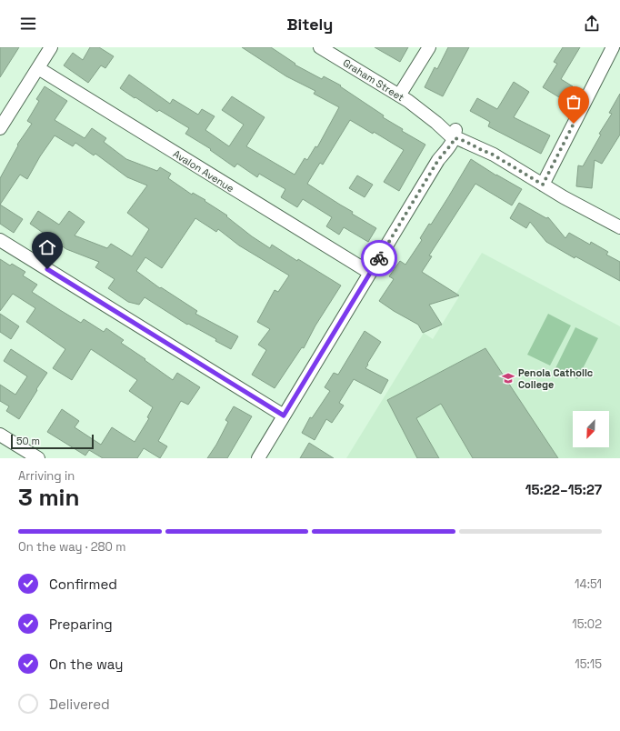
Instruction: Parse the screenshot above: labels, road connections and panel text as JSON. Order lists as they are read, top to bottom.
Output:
{
  "streets": {
    "street": ["Graham Street", "Avalon Avenue"]
  },
  "places": {
    "school or university": ["Penola Catholic College"]
  },
  "scale_bar": "50 m",
  "north": "bottom left",
  "page": {
    "header": "Bitely",
    "scale": "50 m",
    "heading": ["3 min", "Arriving in", "15:22–15:27"],
    "bar": "On the way · 280 m",
    "list": [
      ["Confirmed", "14:51"],
      ["Preparing", "15:02"],
      ["On the way", "15:15"],
      "Delivered"
    ]
  }
}
